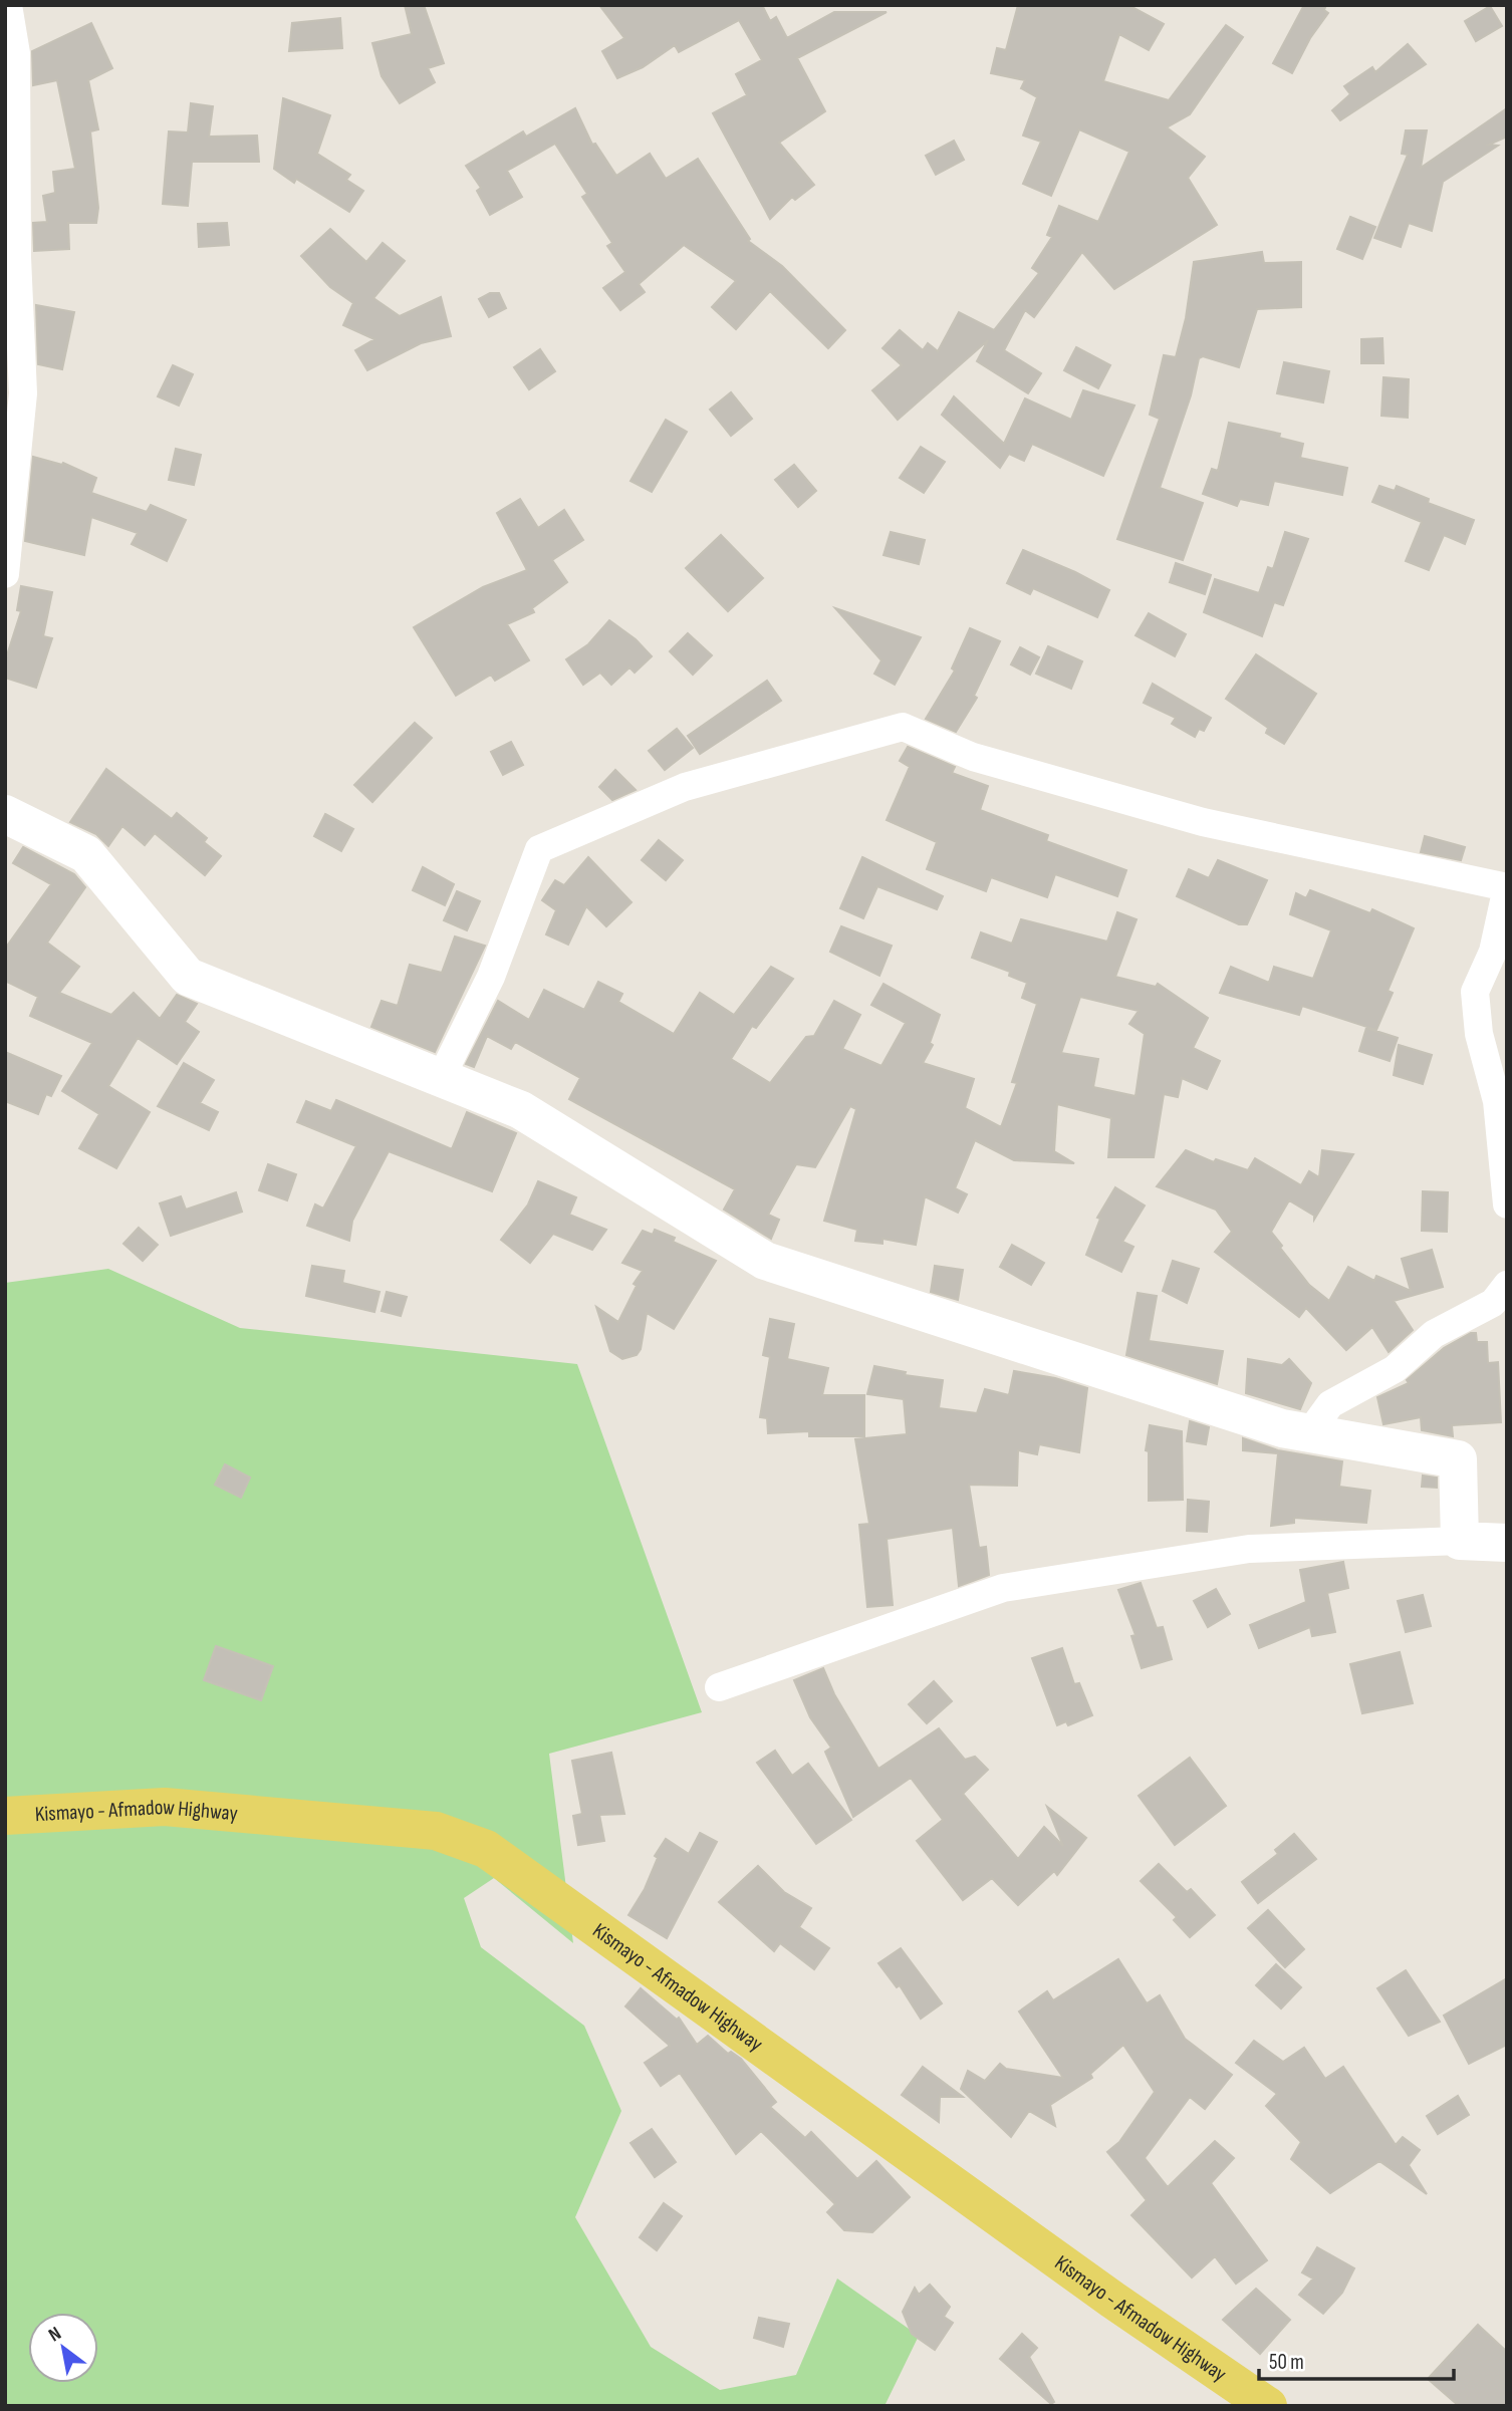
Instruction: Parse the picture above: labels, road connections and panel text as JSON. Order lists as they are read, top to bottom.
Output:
{
  "streets": {
    "main road": ["Kismayo - Afmadow Highway"]
  },
  "scale_bar": "50 m",
  "north": "top left"
}
